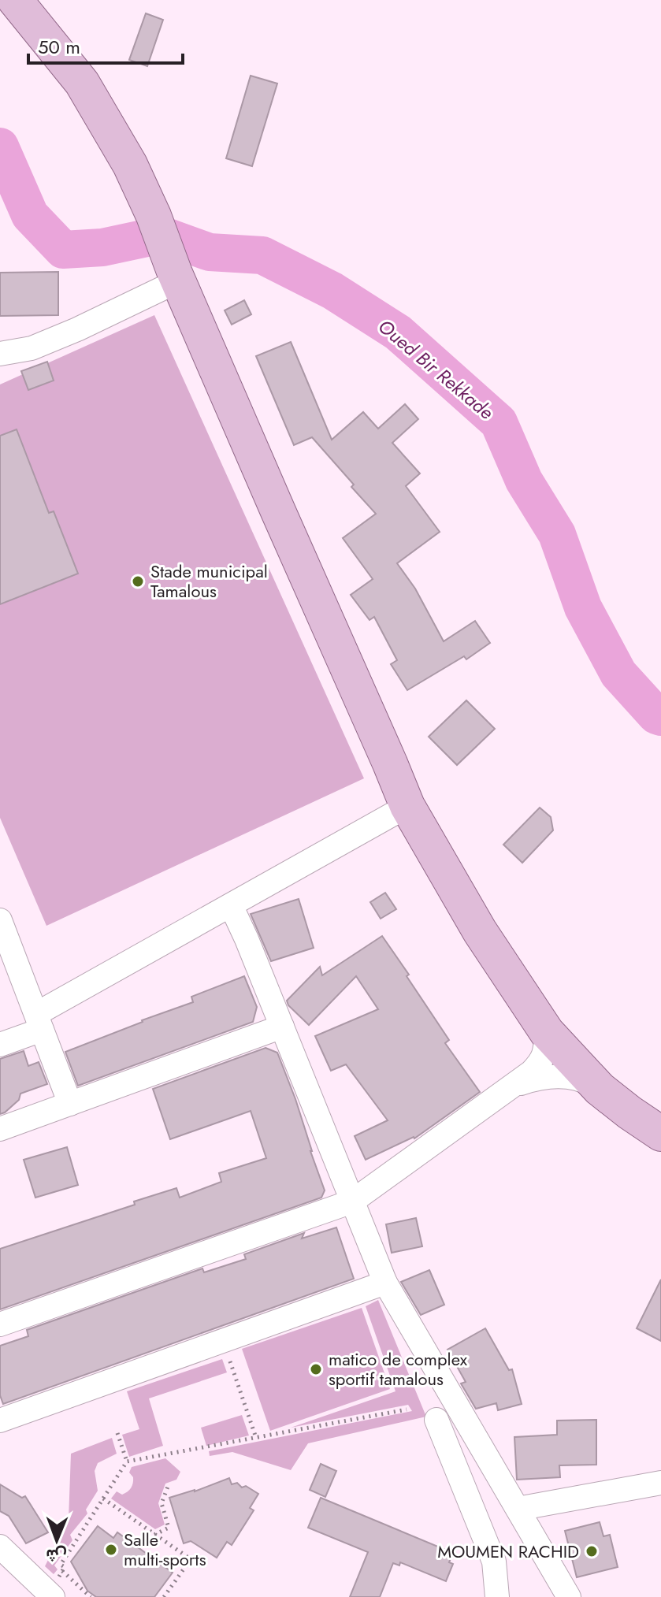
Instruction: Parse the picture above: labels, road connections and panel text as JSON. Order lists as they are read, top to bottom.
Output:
{
  "water": ["Oued Bir Rekkade"],
  "places": [
    "Stade municipal Tamalous",
    "matico de complex sportif tamalous",
    "Salle multi-sports",
    "MOUMEN RACHID"
  ],
  "scale_bar": "50 m",
  "north": "bottom"
}
